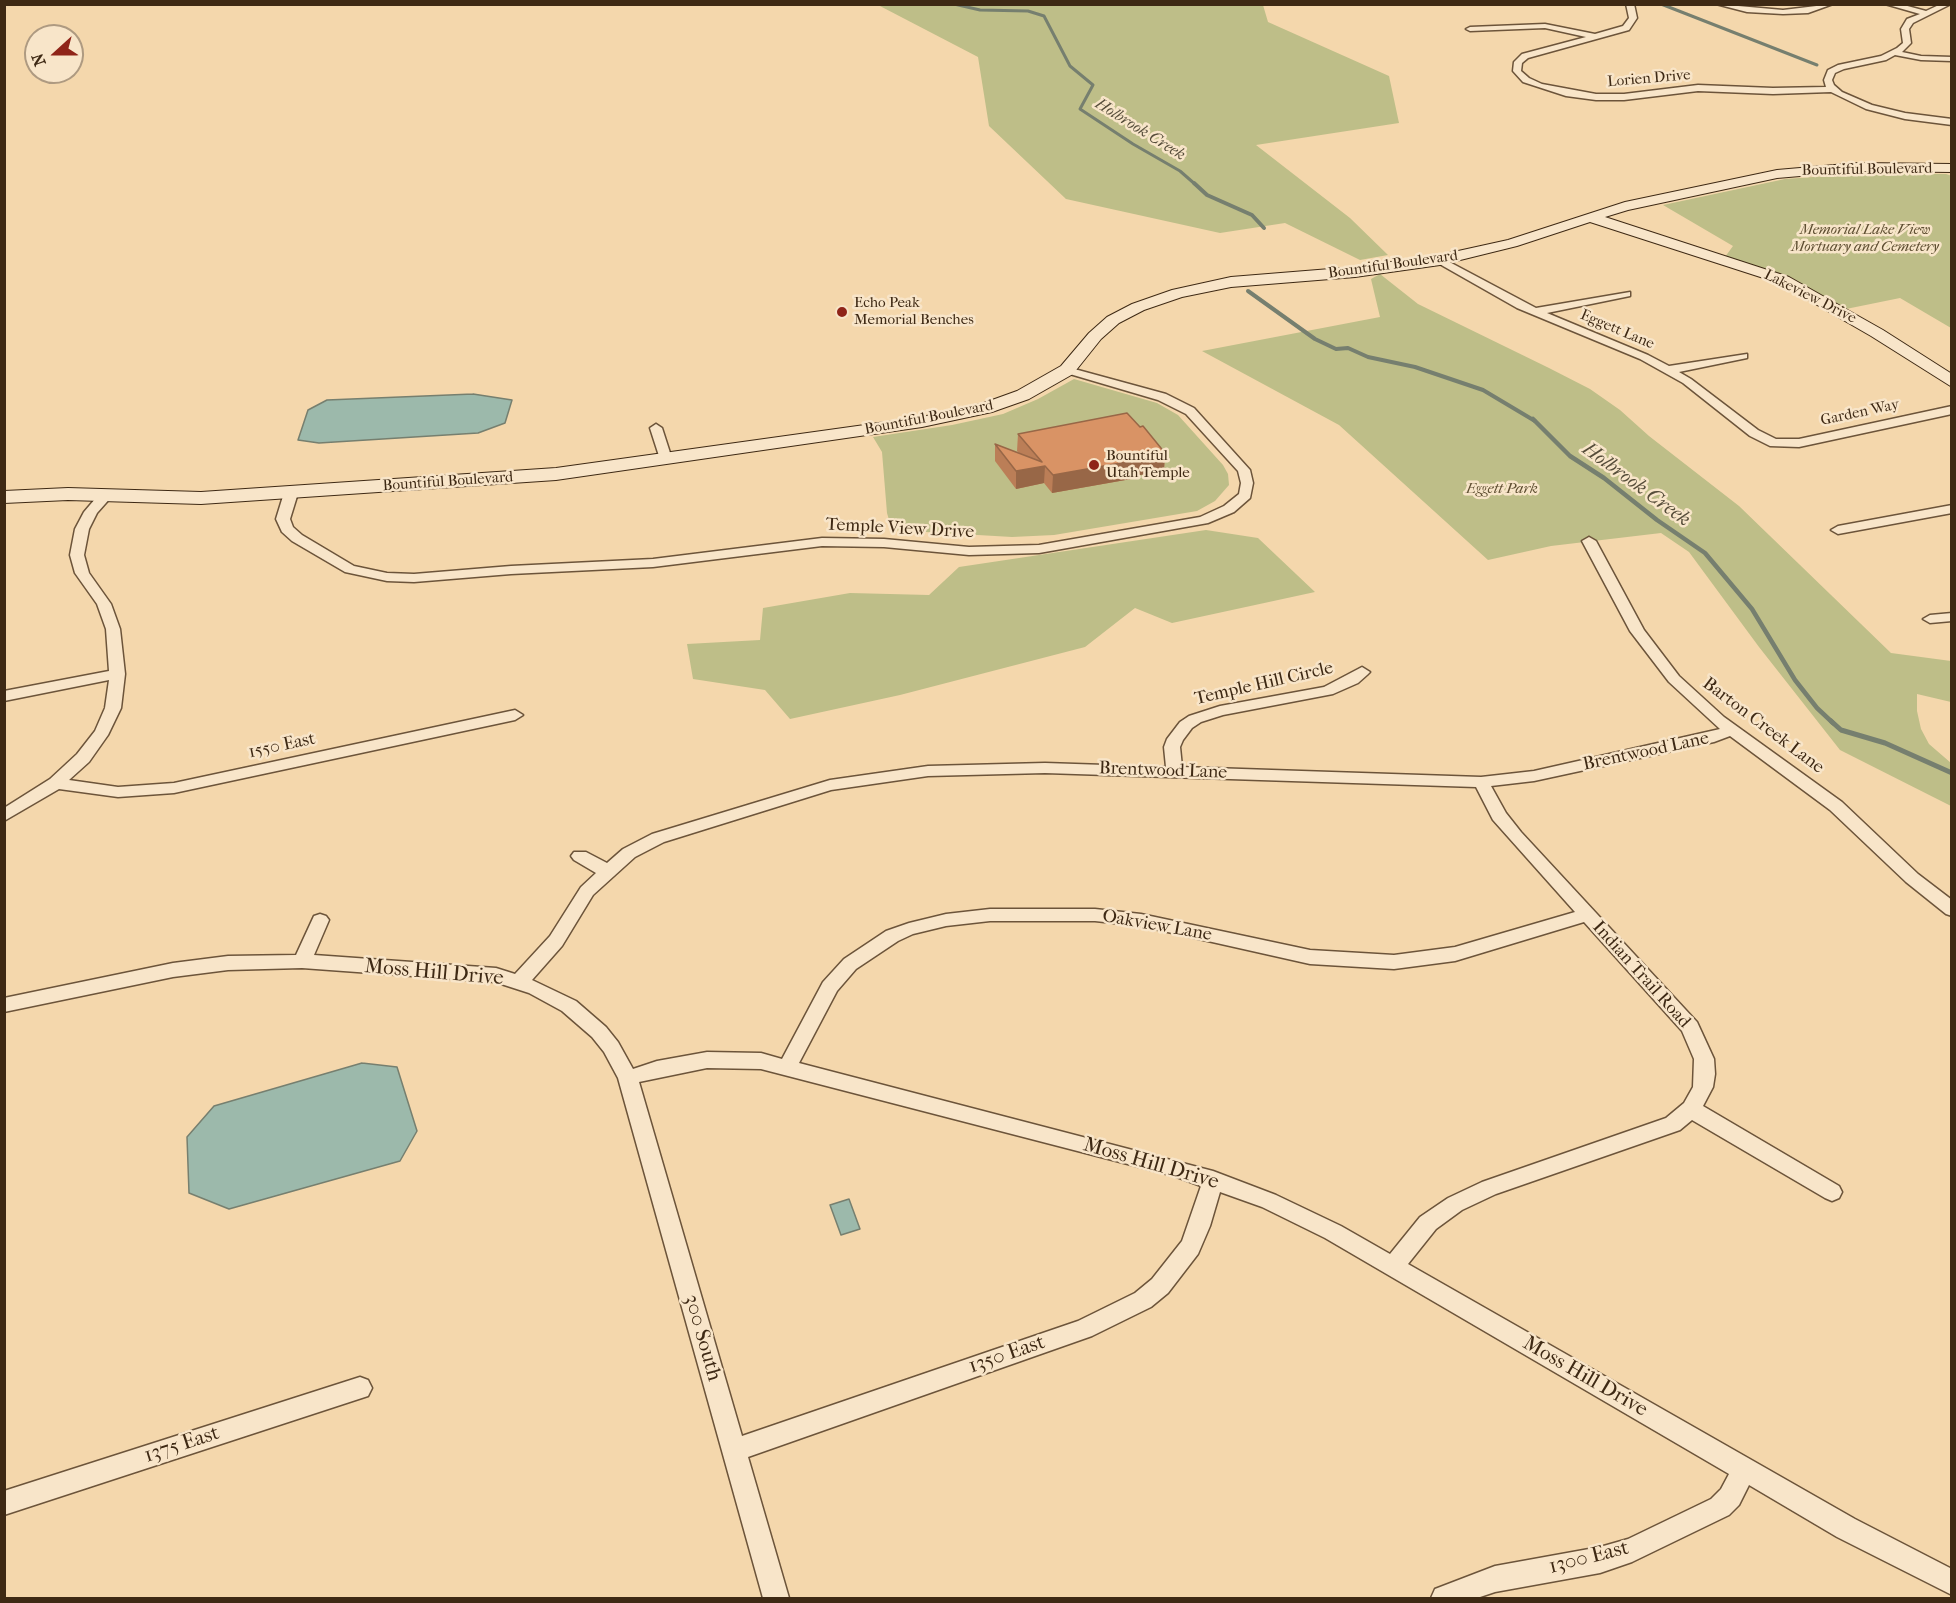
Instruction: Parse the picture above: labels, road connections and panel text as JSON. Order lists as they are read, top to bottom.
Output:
{
  "streets": {
    "main road": ["Bountiful Boulevard", "Lakeview Drive"],
    "street": [
      "Lorien Drive",
      "Eggett Lane",
      "Garden Way",
      "Temple View Drive",
      "Temple Hill Circle",
      "Barton Creek Lane",
      "1550 East",
      "Brentwood Lane",
      "Oakview Lane",
      "Moss Hill Drive",
      "Indian Trail Road",
      "300 South",
      "1350 East",
      "1375 East",
      "1300 East"
    ]
  },
  "crossings": [
    ["Bountiful Boulevard", "Lakeview Drive"],
    ["Bountiful Boulevard", "Eggett Lane"],
    ["Bountiful Boulevard", "Temple View Drive"],
    ["Eggett Lane", "Garden Way"],
    ["Temple Hill Circle", "Brentwood Lane"],
    ["Barton Creek Lane", "Brentwood Lane"],
    ["Brentwood Lane", "Moss Hill Drive"],
    ["Brentwood Lane", "Indian Trail Road"],
    ["Oakview Lane", "Moss Hill Drive"],
    ["Oakview Lane", "Indian Trail Road"],
    ["Moss Hill Drive", "Indian Trail Road"],
    ["Moss Hill Drive", "300 South"],
    ["Moss Hill Drive", "1350 East"],
    ["Moss Hill Drive", "1300 East"],
    ["300 South", "1350 East"]
  ],
  "water": ["Holbrook Creek"],
  "parks": ["Memorial Lake View Mortuary and Cemetery", "Eggett Park"],
  "places": ["Echo Peak Memorial Benches", "Bountiful Utah Temple"],
  "north": "left"
}
